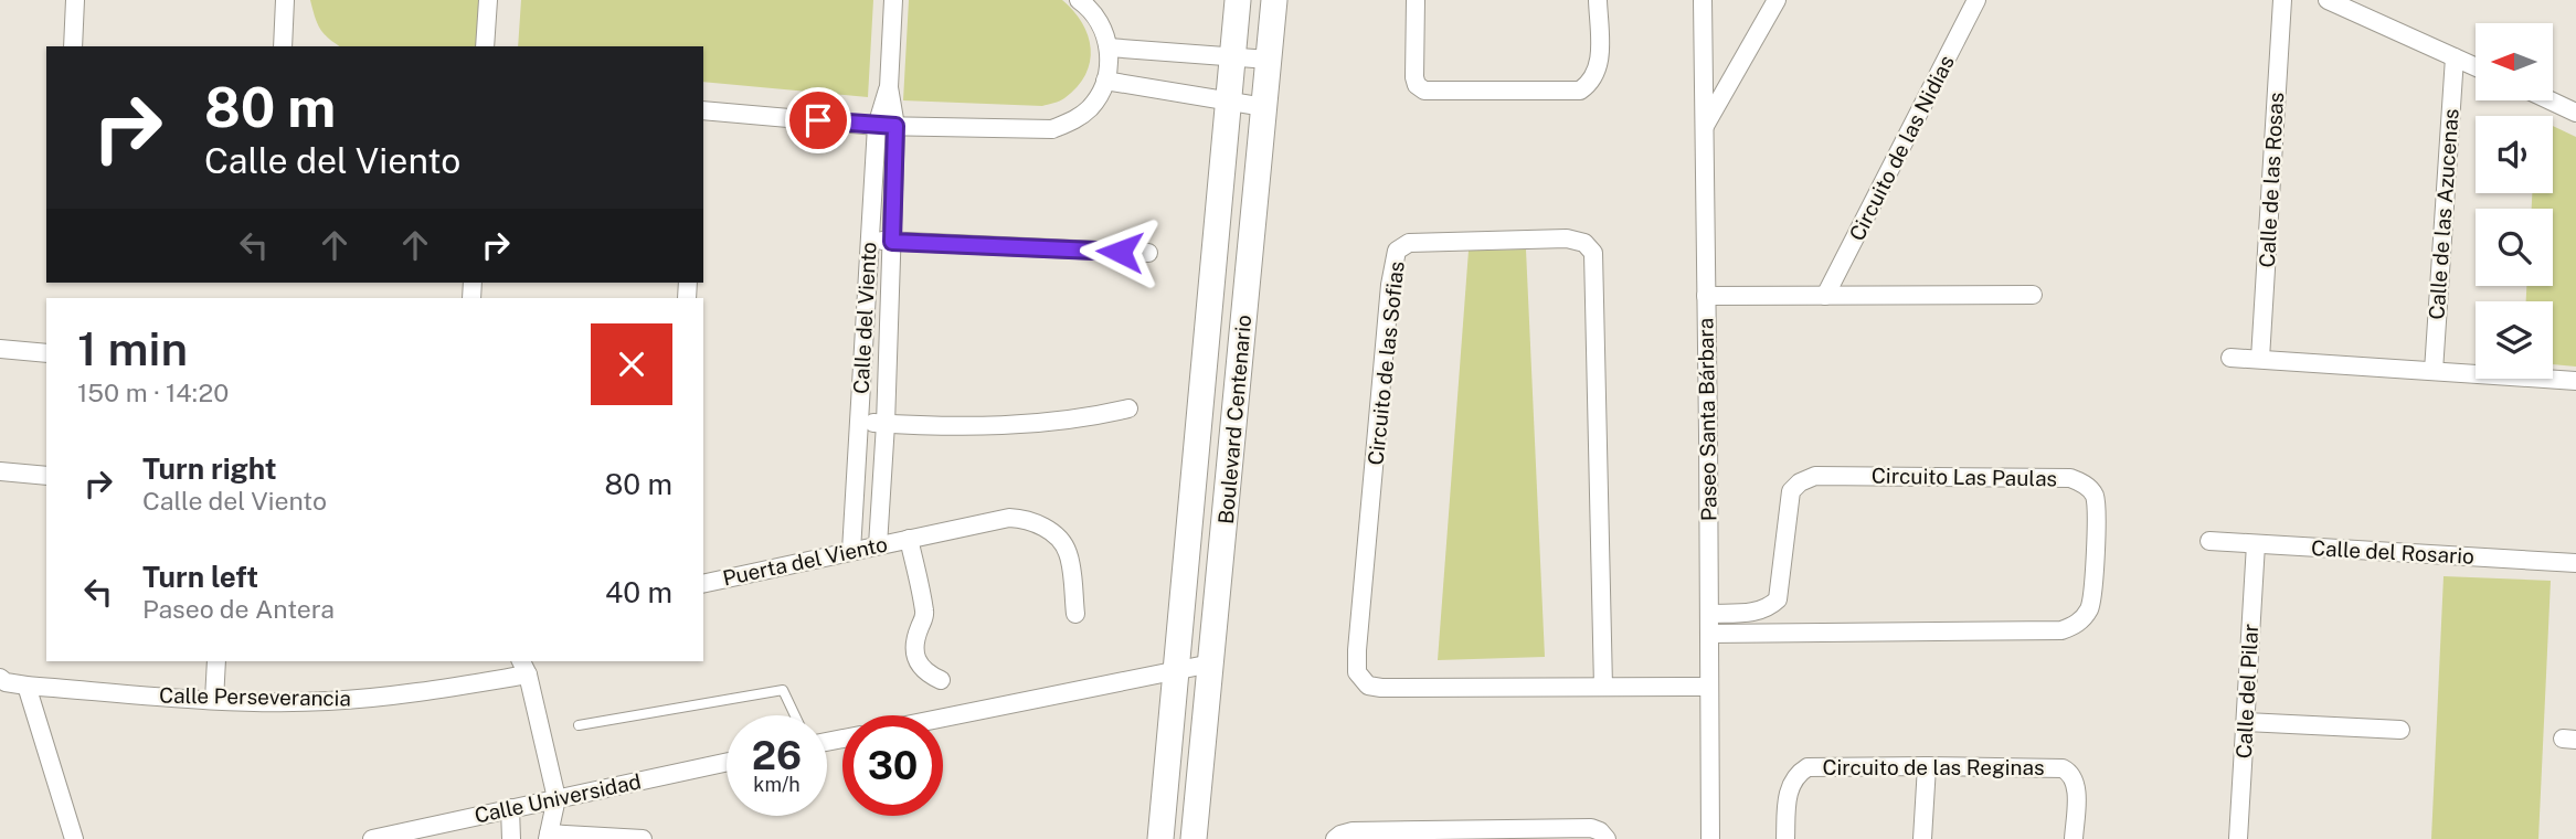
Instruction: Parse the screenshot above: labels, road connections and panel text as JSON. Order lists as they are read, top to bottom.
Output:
{
  "streets": {
    "main road": ["Boulevard Centenario"],
    "street": [
      "Circuito de las Nidias",
      "Calle de las Rosas",
      "Calle de las Azucenas",
      "Calle del Viento",
      "Circuito de las Sofias",
      "Paseo Santa Bárbara",
      "Circuito Las Paulas",
      "Calle del Rosario",
      "Puerta del Viento",
      "Calle del Pilar",
      "Calle Perseverancia",
      "Circuito de las Reginas",
      "Calle Universidad"
    ]
  },
  "crossings": [
    ["Calle del Viento", "Puerta del Viento"],
    ["Circuito de las Sofias", "Paseo Santa Bárbara"],
    ["Paseo Santa Bárbara", "Circuito Las Paulas"],
    ["Calle del Rosario", "Calle del Pilar"]
  ],
  "north": "left",
  "page": {
    "turn": ["80 m", "Calle del Viento"],
    "heading": ["1 min", "150 m · 14:20"],
    "list": [
      {
        "name": "Turn right",
        "note": "Calle del Viento",
        "value": "80 m"
      },
      {
        "name": "Turn left",
        "note": "Paseo de Antera",
        "value": "40 m"
      }
    ],
    "speed": "26 km/h",
    "limit": "30"
  }
}
